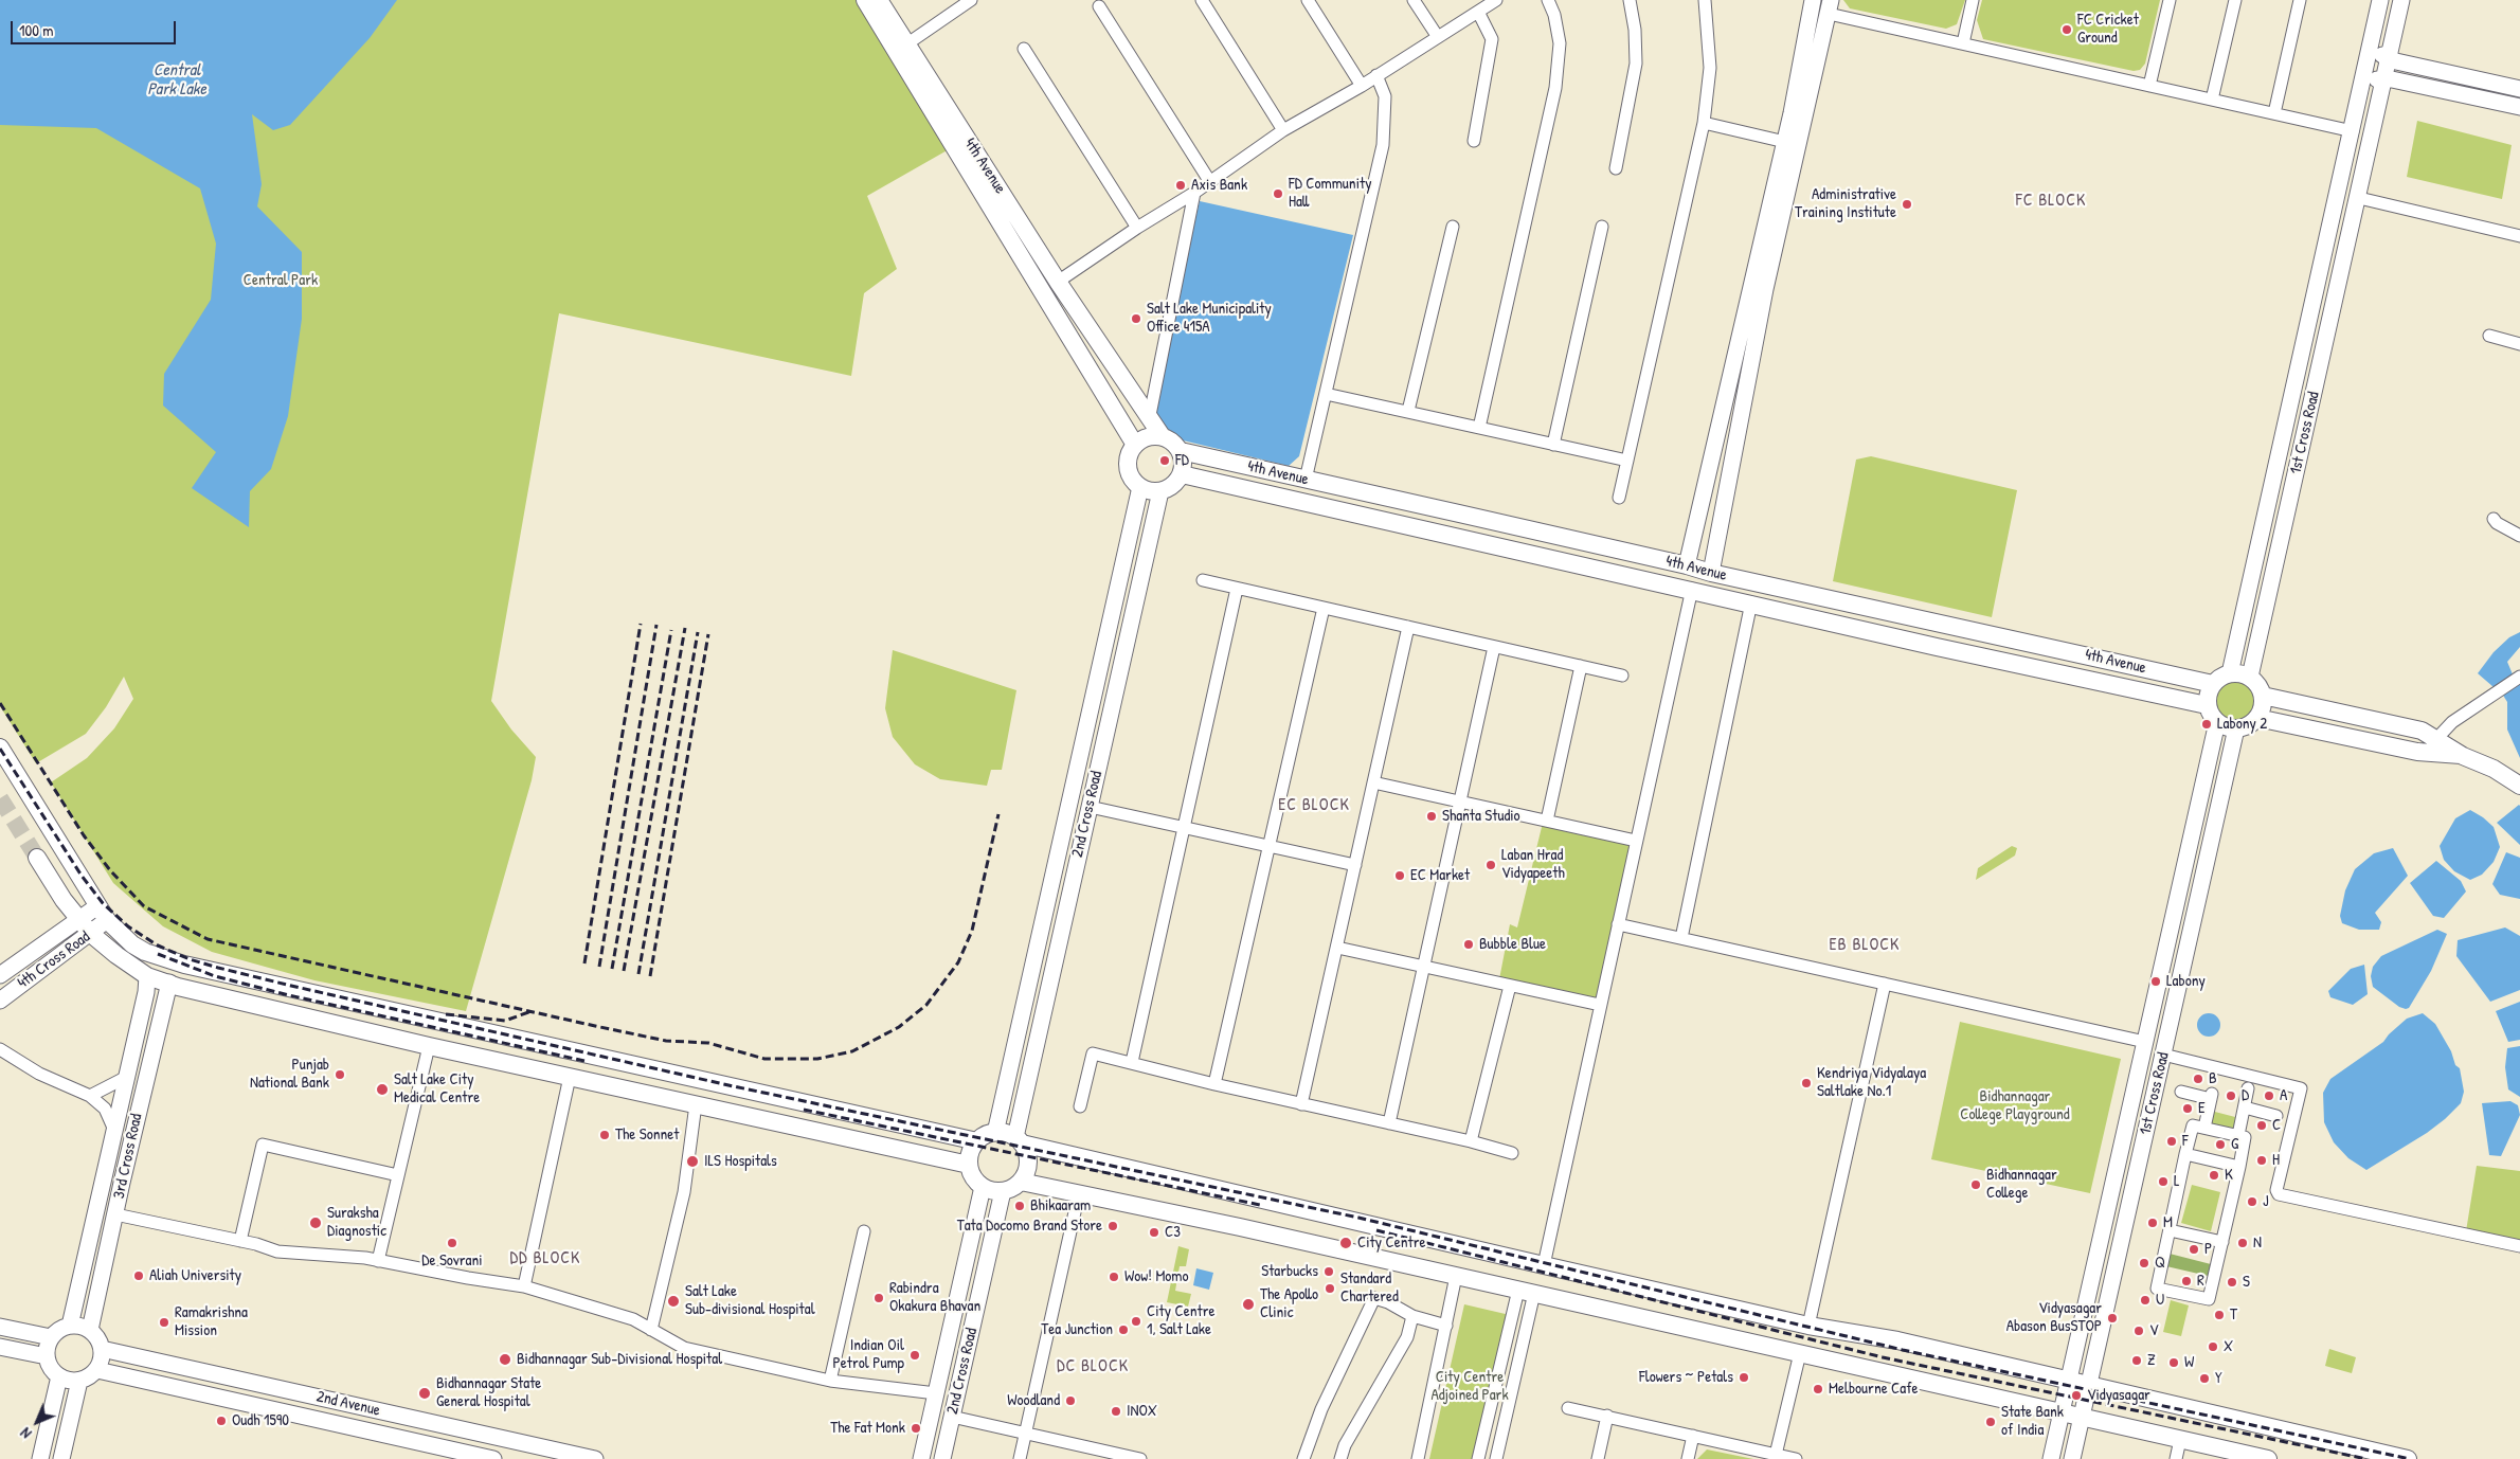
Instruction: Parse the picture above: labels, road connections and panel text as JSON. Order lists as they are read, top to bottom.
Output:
{
  "streets": {
    "main road": ["4th Avenue"],
    "street": [
      "1st Cross Road",
      "2nd Cross Road",
      "4th Cross Road",
      "3rd Cross Road",
      "2nd Avenue"
    ]
  },
  "crossings": [
    ["4th Avenue", "1st Cross Road"],
    ["4th Avenue", "2nd Cross Road"],
    ["3rd Cross Road", "2nd Avenue"]
  ],
  "districts": [
    "FC BLOCK",
    "EC BLOCK",
    "EB BLOCK",
    "DD BLOCK",
    "DC BLOCK"
  ],
  "water": ["Central Park Lake"],
  "parks": ["Central Park", "Bidhannagar College Playground", "City Centre Adjoined Park"],
  "places": [
    "FC Cricket Ground",
    "Axis Bank",
    "FD Community Hall",
    "Administrative Training Institute",
    "Salt Lake Municipality Office 415A",
    "FD",
    "Labony 2",
    "Shanta Studio",
    "Laban Hrad Vidyapeeth",
    "EC Market",
    "Bubble Blue",
    "Labony",
    "Punjab National Bank",
    "B",
    "Kendriya Vidyalaya Saltlake No.1",
    "Salt Lake City Medical Centre",
    "D",
    "A",
    "E",
    "C",
    "The Sonnet",
    "F",
    "G",
    "H",
    "ILS Hospitals",
    "K",
    "L",
    "Bidhannagar College",
    "J",
    "Bhikaaram",
    "Suraksha Diagnostic",
    "M",
    "Tata Docomo Brand Store",
    "C3",
    "De Sovrani",
    "City Centre",
    "N",
    "P",
    "Q",
    "Starbucks",
    "Aliah University",
    "Wow! Momo",
    "R",
    "S",
    "Standard Chartered",
    "Rabindra Okakura Bhavan",
    "U",
    "Salt Lake Sub-divisional Hospital",
    "The Apollo Clinic",
    "T",
    "Vidyasagar Abason BusSTOP",
    "City Centre 1, Salt Lake",
    "Ramakrishna Mission",
    "Tea Junction",
    "V",
    "X",
    "Indian Oil Petrol Pump",
    "Bidhannagar Sub-Divisional Hospital",
    "Z",
    "W",
    "Flowers ~ Petals",
    "Y",
    "Melbourne Cafe",
    "Bidhannagar State General Hospital",
    "Vidyasagar",
    "Woodland",
    "INOX",
    "Oudh 1590",
    "State Bank of India",
    "The Fat Monk"
  ],
  "scale_bar": "100 m",
  "north": "bottom left"
}
